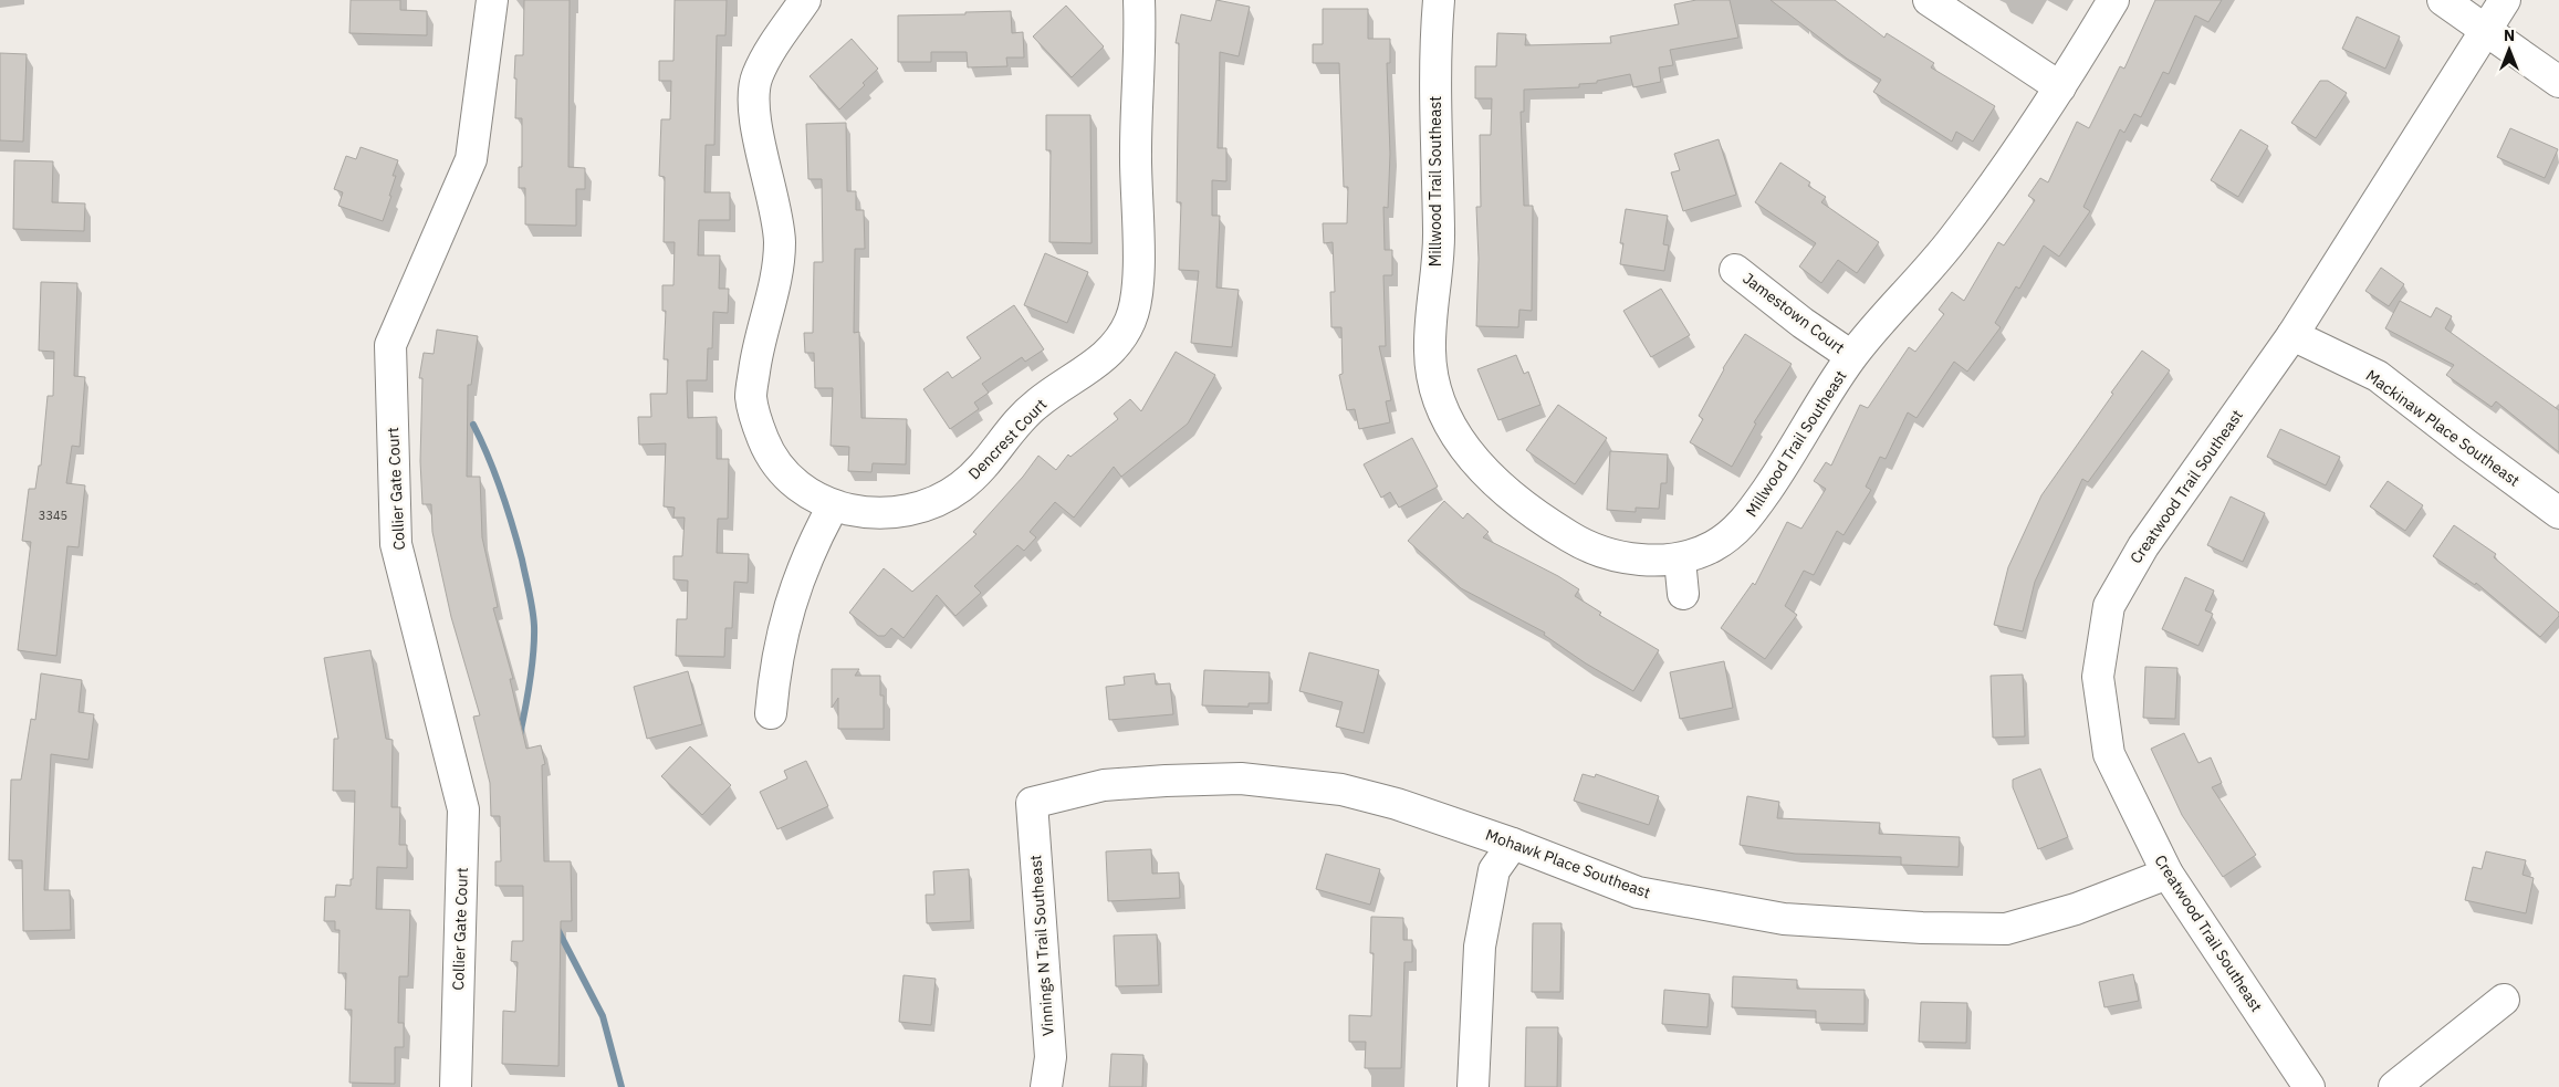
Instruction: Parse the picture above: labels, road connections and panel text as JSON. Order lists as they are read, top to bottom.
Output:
{
  "streets": {
    "street": [
      "Millwood Trail Southeast",
      "Jamestown Court",
      "Mackinaw Place Southeast",
      "Dencrest Court",
      "Creatwood Trail Southeast",
      "Collier Gate Court",
      "Mohawk Place Southeast",
      "Vinnings N Trail Southeast"
    ]
  },
  "crossings": [
    ["Millwood Trail Southeast", "Jamestown Court"],
    ["Mackinaw Place Southeast", "Creatwood Trail Southeast"],
    ["Creatwood Trail Southeast", "Mohawk Place Southeast"],
    ["Mohawk Place Southeast", "Vinnings N Trail Southeast"]
  ],
  "house_numbers": ["3345"],
  "north": "top"
}
